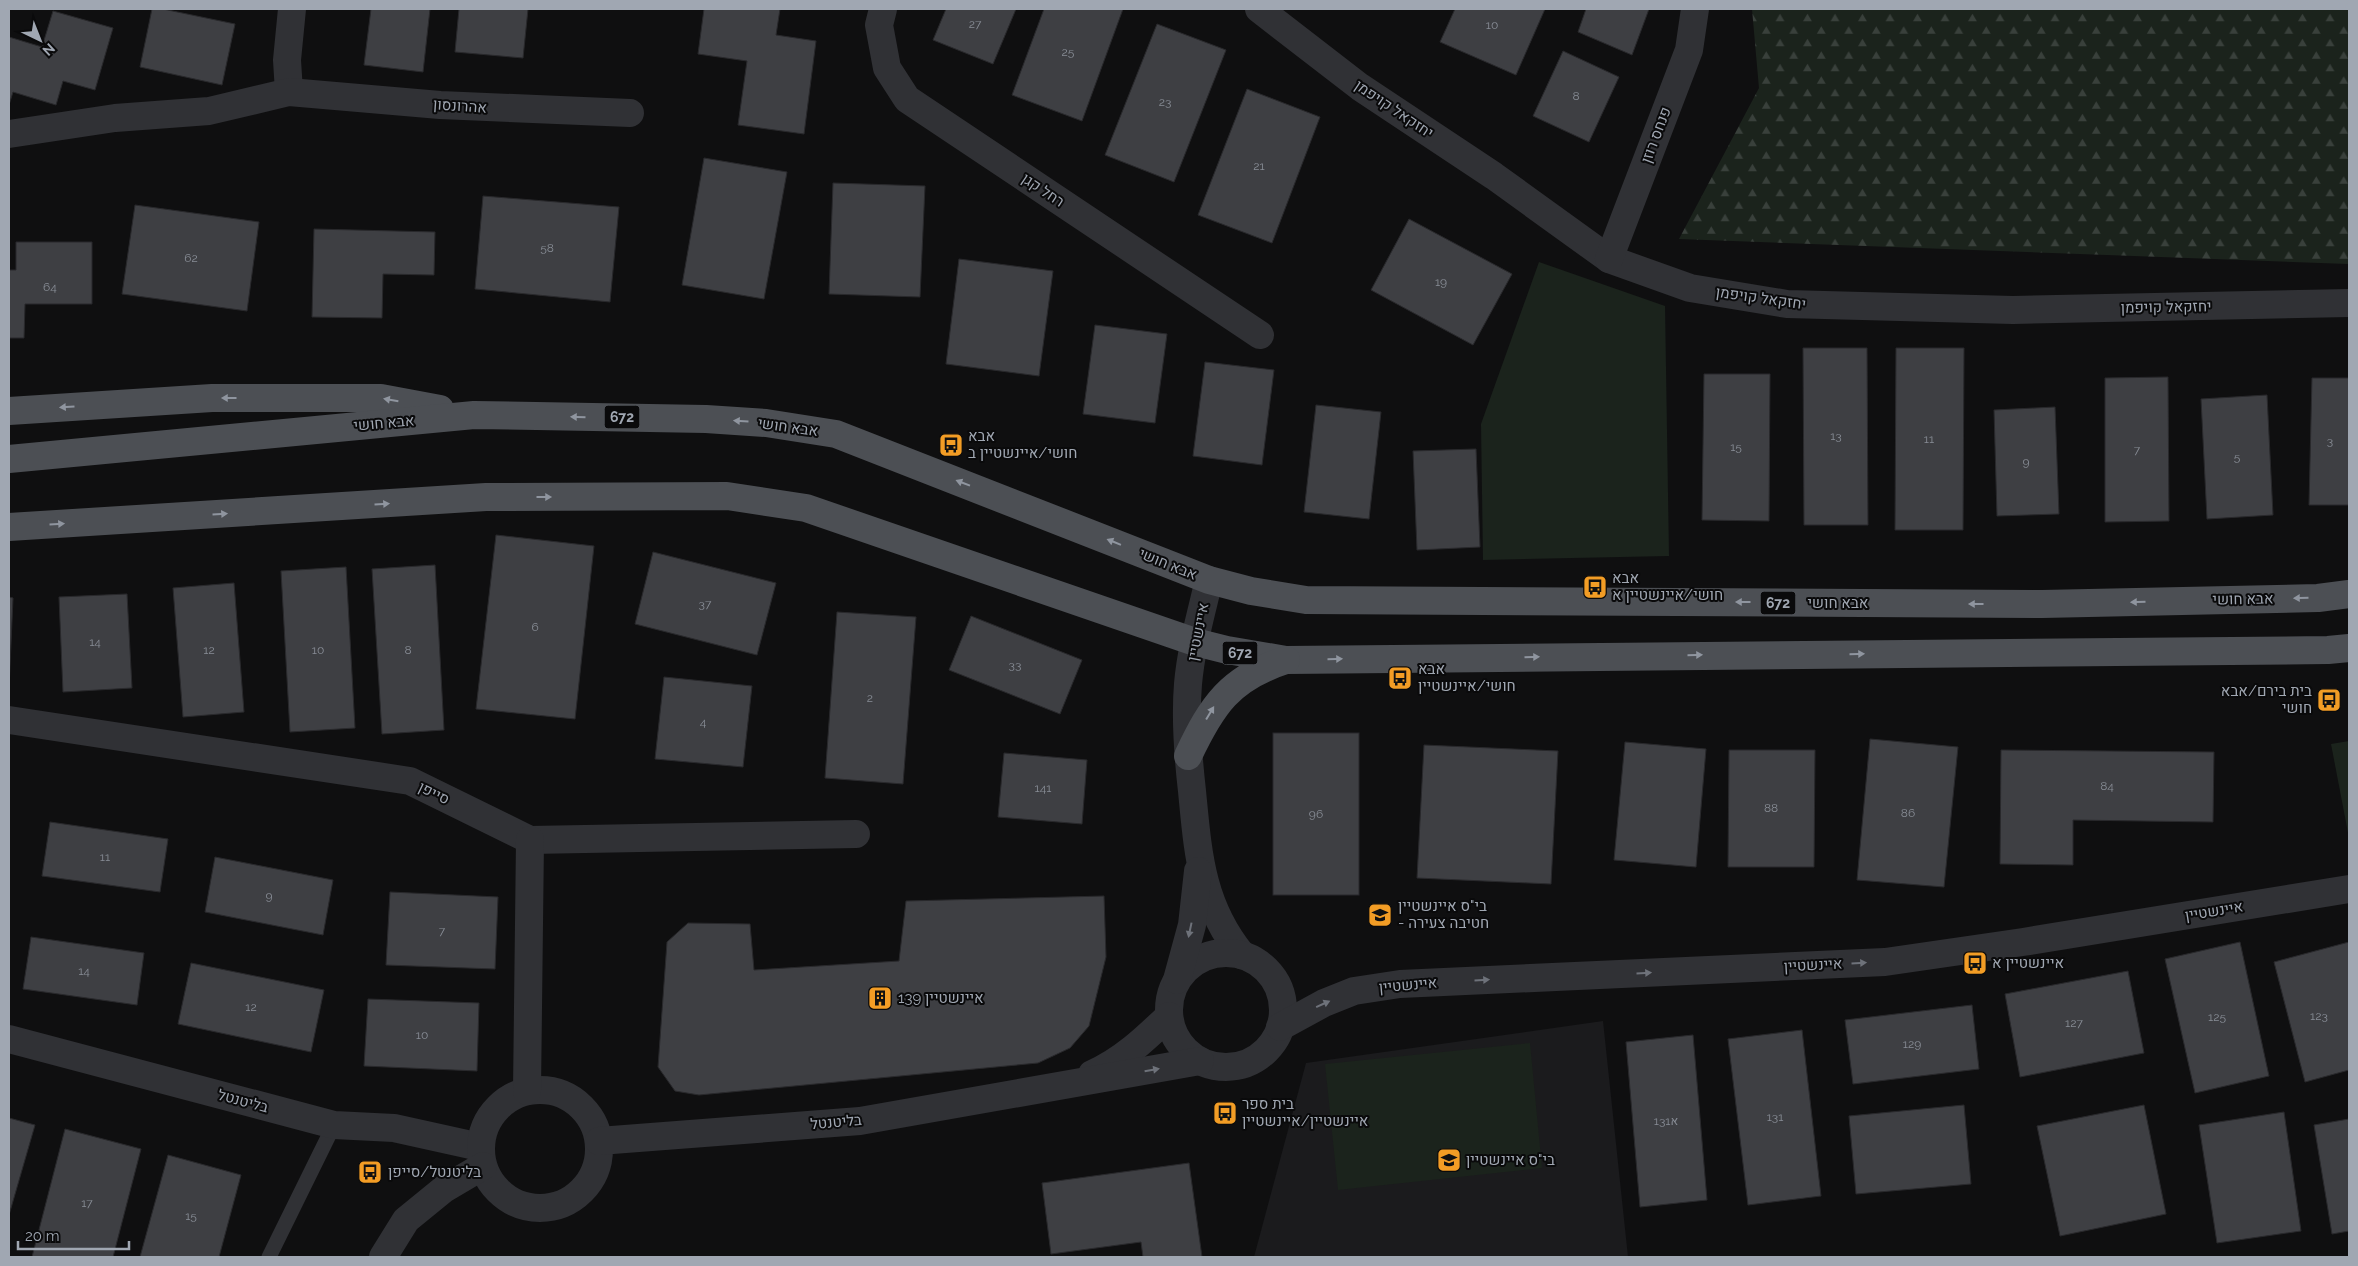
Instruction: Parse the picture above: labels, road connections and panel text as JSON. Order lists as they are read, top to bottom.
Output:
{
  "streets": {
    "main road": ["672", "אבא חושי"],
    "street": [
      "אהרונסון",
      "יחזקאל קויפמן",
      "פנחס רוזן",
      "רחל קגן",
      "איינשטיין",
      "סייפן",
      "בליטנטל"
    ]
  },
  "crossings": [
    ["יחזקאל קויפמן", "פנחס רוזן"],
    ["672", "איינשטיין"],
    ["אבא חושי", "איינשטיין"],
    ["איינשטיין", "בליטנטל"]
  ],
  "one_way": ["איינשטיין"],
  "places": {
    "bus stop": [
      "אבא חושי/איינשטיין ב",
      "אבא חושי/איינשטיין א",
      "אבא חושי/איינשטיין",
      "בית בירם/אבא חושי",
      "איינשטיין א",
      "בית ספר איינשטיין/איינשטיין",
      "בליטנטל/סייפן"
    ],
    "school or university": ["בי\"ס איינשטיין - חטיבה צעירה", "בי\"ס איינשטיין"],
    "building": ["איינשטיין 139"]
  },
  "house_numbers": [
    "27",
    "10",
    "25",
    "8",
    "23",
    "21",
    "58",
    "62",
    "19",
    "64",
    "13",
    "11",
    "3",
    "15",
    "7",
    "5",
    "9",
    "37",
    "6",
    "14",
    "12",
    "10",
    "8",
    "33",
    "2",
    "4",
    "84",
    "141",
    "88",
    "86",
    "96",
    "11",
    "9",
    "7",
    "14",
    "12",
    "123",
    "125",
    "127",
    "10",
    "129",
    "131",
    "131א",
    "17",
    "15"
  ],
  "scale_bar": "20 m",
  "north": "bottom right"
}
